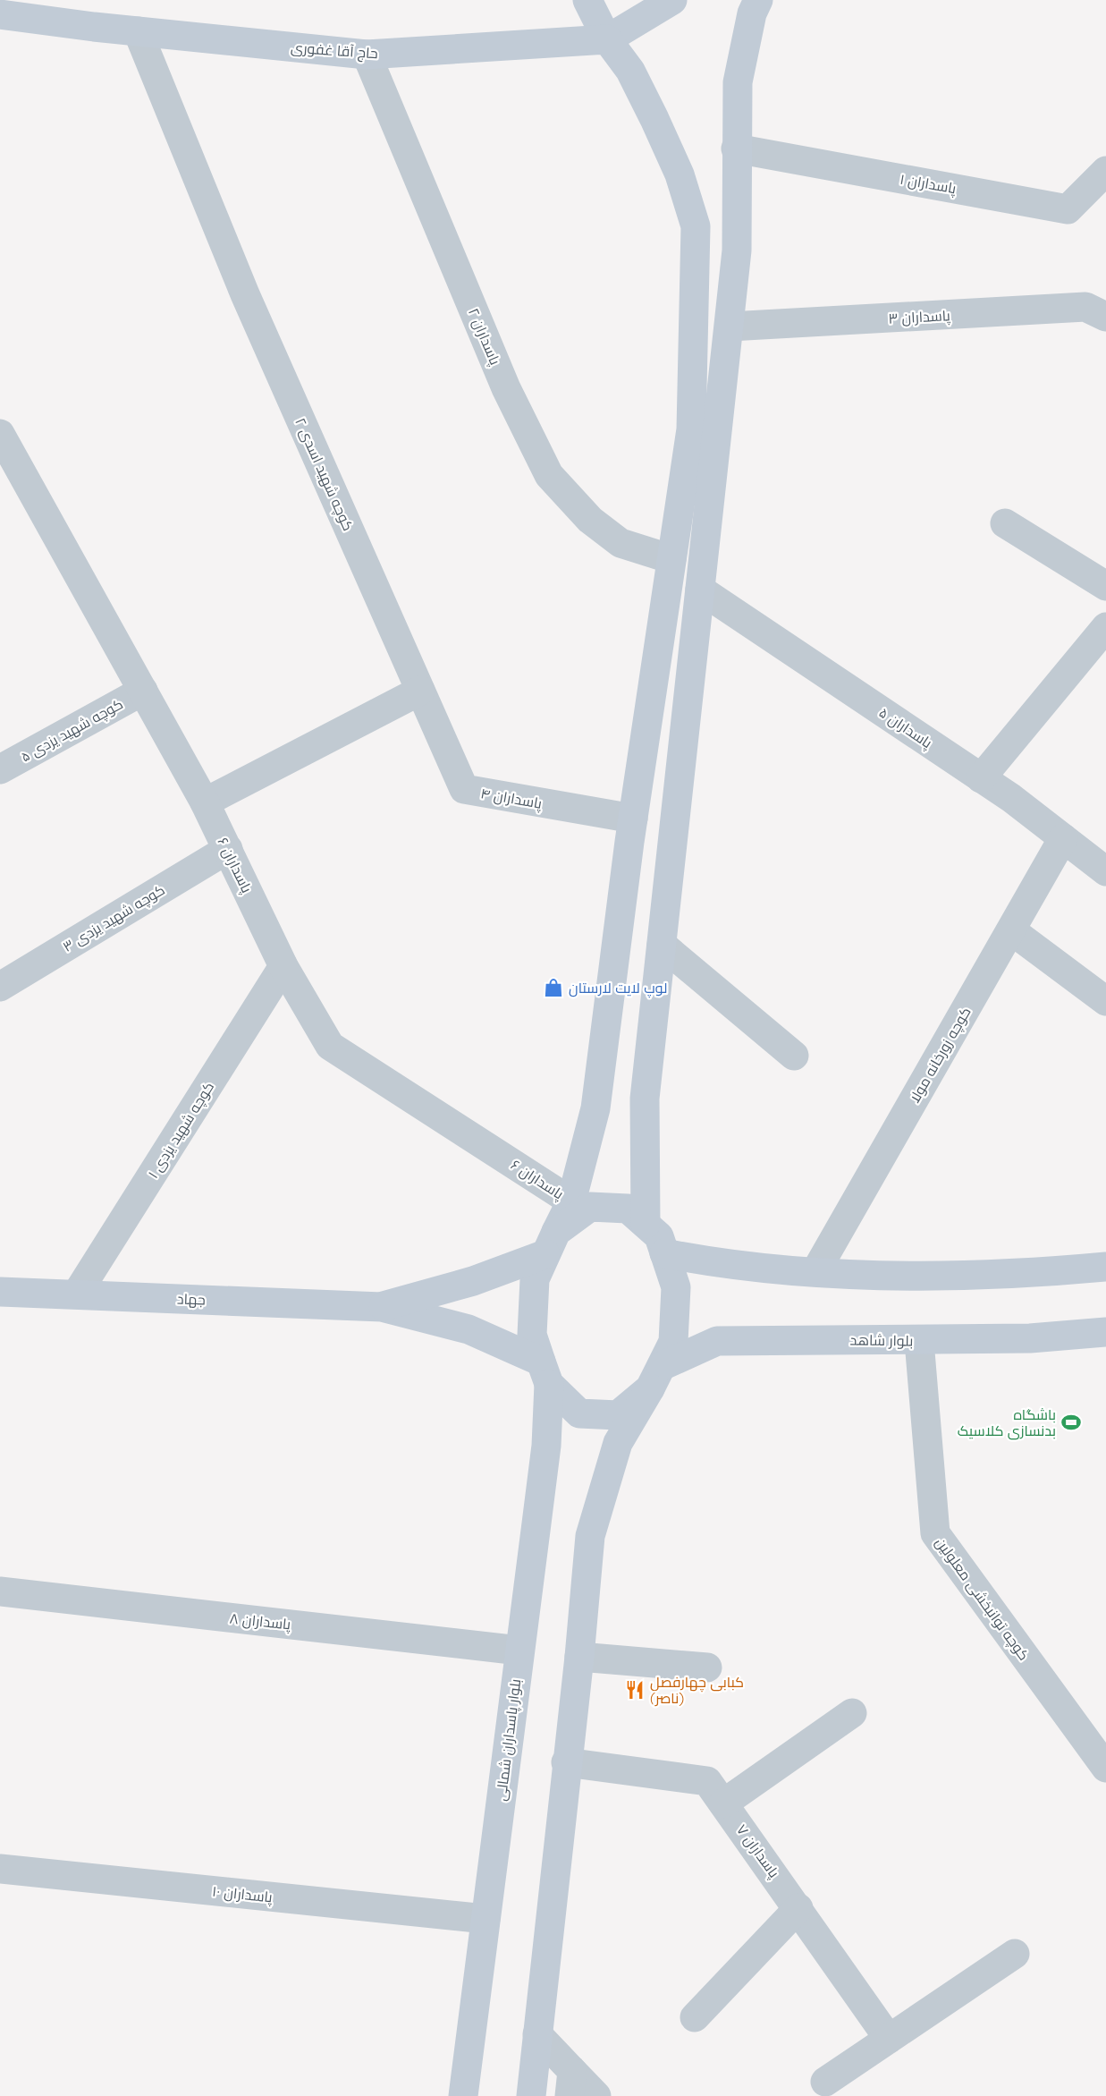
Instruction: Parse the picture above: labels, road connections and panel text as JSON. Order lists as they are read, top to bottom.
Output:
{
  "streets": {
    "main road": [
      "حاج آقا غفوری",
      "جهاد",
      "بلوار شاهد",
      "بلوار پاسداران شمالی"
    ],
    "street": [
      "پاسداران ۱",
      "پاسداران ۳",
      "پاسداران ۲",
      "کوچه شهید اسدی ۲",
      "پاسداران ۵",
      "کوچه شهید یزدی ۵",
      "پاسداران ۴",
      "پاسداران ۶",
      "کوچه شهید یزدی ۳",
      "کوچه زورخانه مولا",
      "کوچه شهید یزدی ۱",
      "کوچه توانبخشی معلولین",
      "پاسداران ۸",
      "پاسداران ۷",
      "پاسداران ۱۰"
    ]
  },
  "crossings": [
    ["حاج آقا غفوری", "پاسداران ۲"],
    ["حاج آقا غفوری", "کوچه شهید اسدی ۲"],
    ["کوچه شهید اسدی ۲", "پاسداران ۴"],
    ["پاسداران ۵", "کوچه زورخانه مولا"],
    ["کوچه شهید یزدی ۵", "پاسداران ۶"],
    ["پاسداران ۶", "کوچه شهید یزدی ۳"],
    ["پاسداران ۶", "کوچه شهید یزدی ۱"],
    ["کوچه شهید یزدی ۱", "جهاد"],
    ["جهاد", "بلوار شاهد"],
    ["جهاد", "بلوار پاسداران شمالی"],
    ["بلوار شاهد", "کوچه توانبخشی معلولین"],
    ["بلوار شاهد", "بلوار پاسداران شمالی"],
    ["پاسداران ۸", "بلوار پاسداران شمالی"],
    ["بلوار پاسداران شمالی", "پاسداران ۱۰"]
  ],
  "places": {
    "shop": ["لوپ لایت لارستان"],
    "sports": ["باشگاه بدنسازی کلاسیک"],
    "restaurant": ["کبابی چهارفصل (ناصر)"]
  }
}
